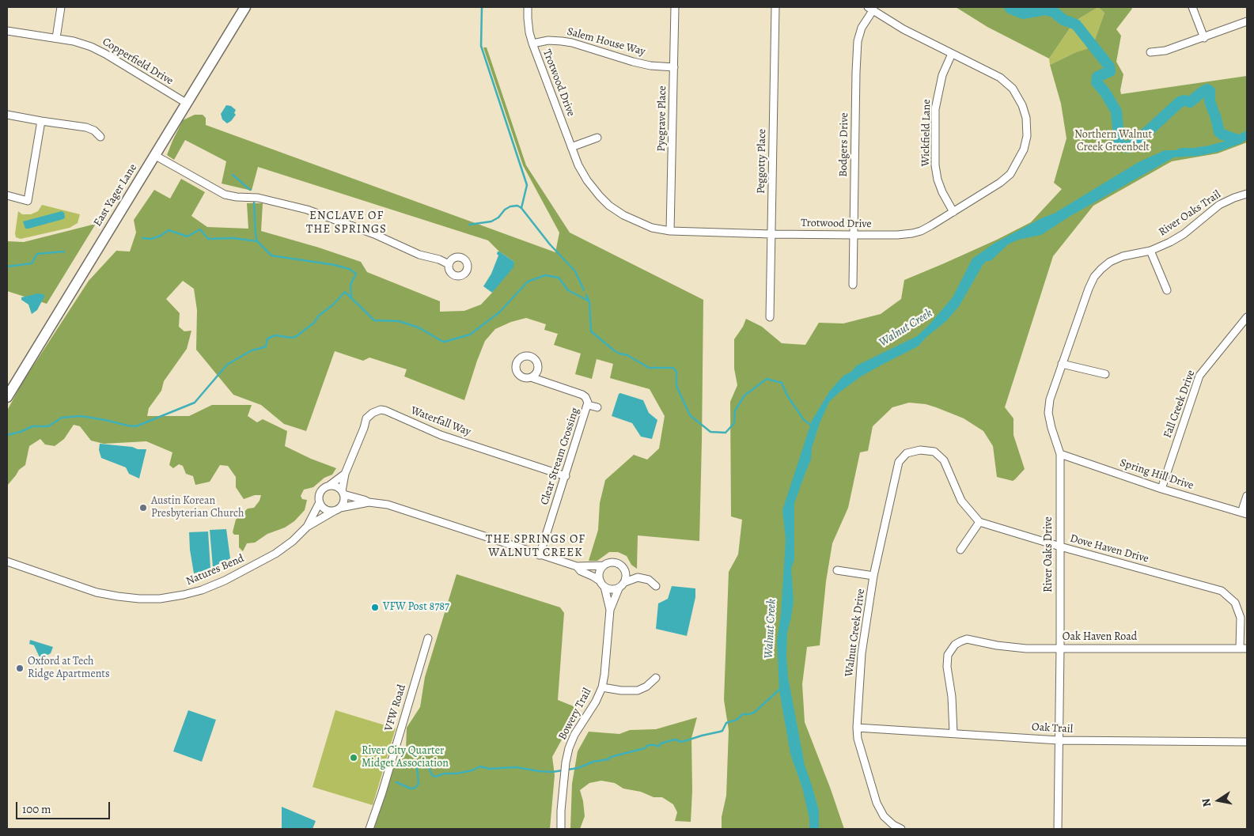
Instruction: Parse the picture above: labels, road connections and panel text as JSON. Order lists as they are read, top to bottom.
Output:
{
  "streets": {
    "street": [
      "Salem House Way",
      "Copperfield Drive",
      "Trotwood Drive",
      "Pyegrave Place",
      "Wickfield Lane",
      "Bodgers Drive",
      "Peggotty Place",
      "East Yager Lane",
      "River Oaks Trail",
      "Fall Creek Drive",
      "Waterfall Way",
      "Clear Stream Crossing",
      "Spring Hill Drive",
      "Dove Haven Drive",
      "River Oaks Drive",
      "Natures Bend",
      "Walnut Creek Drive",
      "Oak Haven Road",
      "VFW Road",
      "Bowery Trail",
      "Oak Trail"
    ]
  },
  "crossings": [
    ["Salem House Way", "Trotwood Drive"],
    ["Salem House Way", "Pyegrave Place"],
    ["Copperfield Drive", "East Yager Lane"],
    ["Trotwood Drive", "Pyegrave Place"],
    ["Trotwood Drive", "Wickfield Lane"],
    ["Trotwood Drive", "Bodgers Drive"],
    ["Trotwood Drive", "Peggotty Place"],
    ["River Oaks Trail", "River Oaks Drive"],
    ["Fall Creek Drive", "Spring Hill Drive"],
    ["Waterfall Way", "Clear Stream Crossing"],
    ["Waterfall Way", "Natures Bend"],
    ["Clear Stream Crossing", "Natures Bend"],
    ["Spring Hill Drive", "River Oaks Drive"],
    ["Dove Haven Drive", "River Oaks Drive"],
    ["Dove Haven Drive", "Walnut Creek Drive"],
    ["Dove Haven Drive", "Oak Haven Road"],
    ["River Oaks Drive", "Oak Haven Road"],
    ["River Oaks Drive", "Oak Trail"],
    ["Natures Bend", "Bowery Trail"],
    ["Walnut Creek Drive", "Oak Trail"],
    ["Oak Haven Road", "Oak Trail"]
  ],
  "districts": ["ENCLAVE OF THE SPRINGS", "THE SPRINGS OF WALNUT CREEK"],
  "water": ["Walnut Creek"],
  "parks": ["Northern Walnut Creek Greenbelt"],
  "places": [
    "Austin Korean Presbyterian Church",
    "VFW Post 8787",
    "Oxford at Tech Ridge Apartments",
    "River City Quarter Midget Association"
  ],
  "scale_bar": "100 m",
  "north": "left"
}
